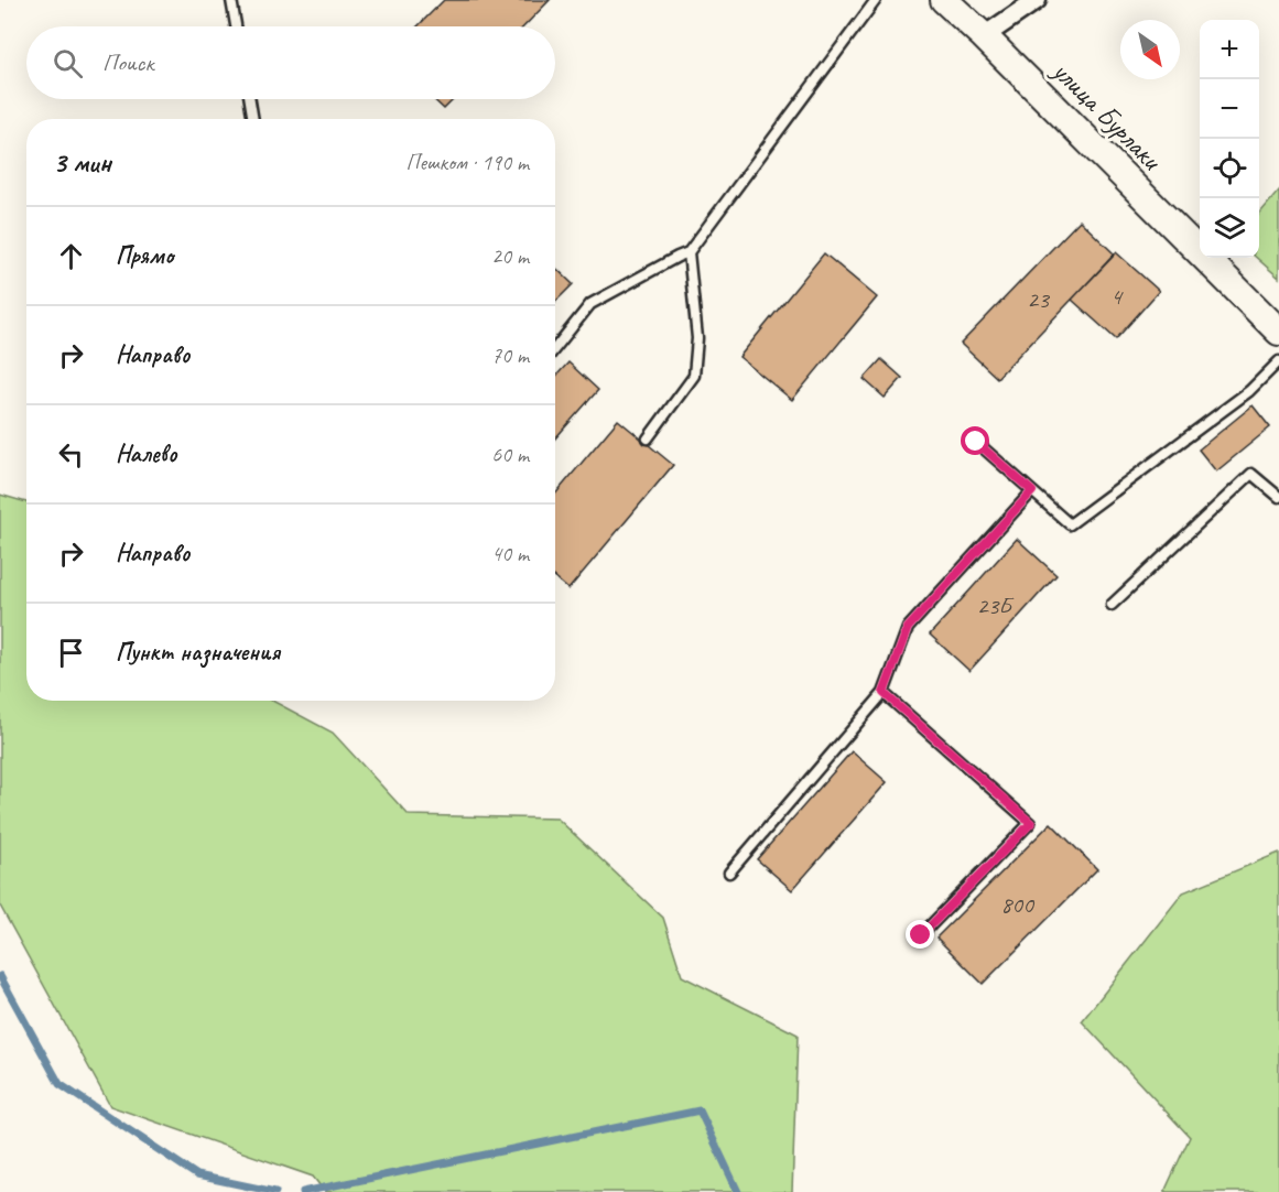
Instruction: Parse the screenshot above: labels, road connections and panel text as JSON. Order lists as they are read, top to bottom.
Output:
{
  "streets": {
    "street": ["улица Бурлаки"]
  },
  "house_numbers": [
    "4",
    "23",
    "23Б",
    "800"
  ],
  "north": "bottom right",
  "page": {
    "map_buttons": ["+", "−"],
    "search": "Поиск",
    "heading": ["3 мин", "Пешком · 190 m"],
    "list": [
      ["Прямо", "20 m"],
      ["Направо", "70 m"],
      ["Налево", "60 m"],
      ["Направо", "40 m"],
      "Пункт назначения"
    ]
  }
}
